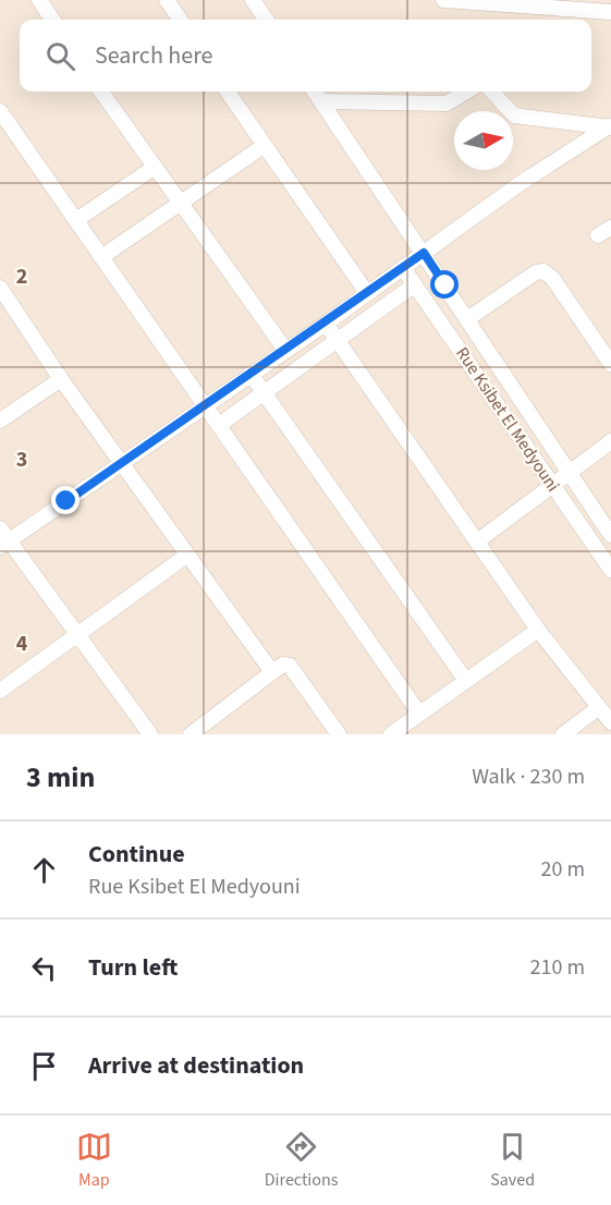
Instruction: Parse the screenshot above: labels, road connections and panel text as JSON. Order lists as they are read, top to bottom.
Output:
{
  "streets": {
    "street": ["Rue Ksibet El Medyouni"]
  },
  "north": "right",
  "page": {
    "search": "Search here",
    "heading": ["3 min", "Walk · 230 m"],
    "list": [
      ["Continue", "Rue Ksibet El Medyouni", "20 m"],
      ["Turn left", "210 m"],
      "Arrive at destination"
    ],
    "nav": ["Map", "Directions", "Saved"]
  },
  "grid": {
    "rows": ["2", "3", "4"]
  }
}
